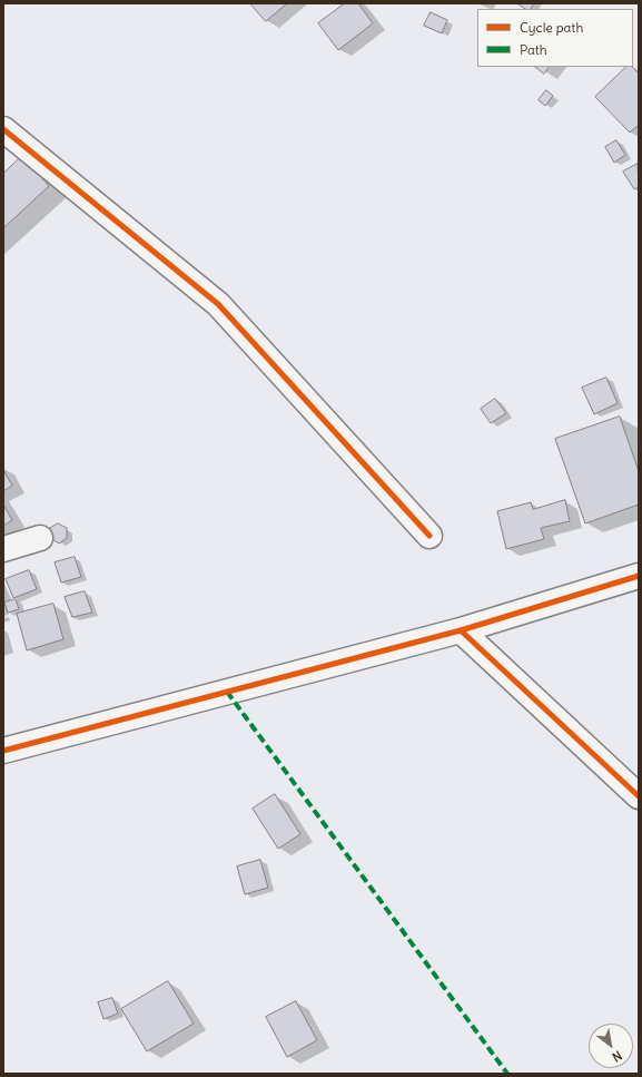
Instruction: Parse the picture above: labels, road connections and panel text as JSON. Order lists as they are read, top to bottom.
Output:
{
  "legend": ["Cycle path", "Path"],
  "north": "bottom right"
}
